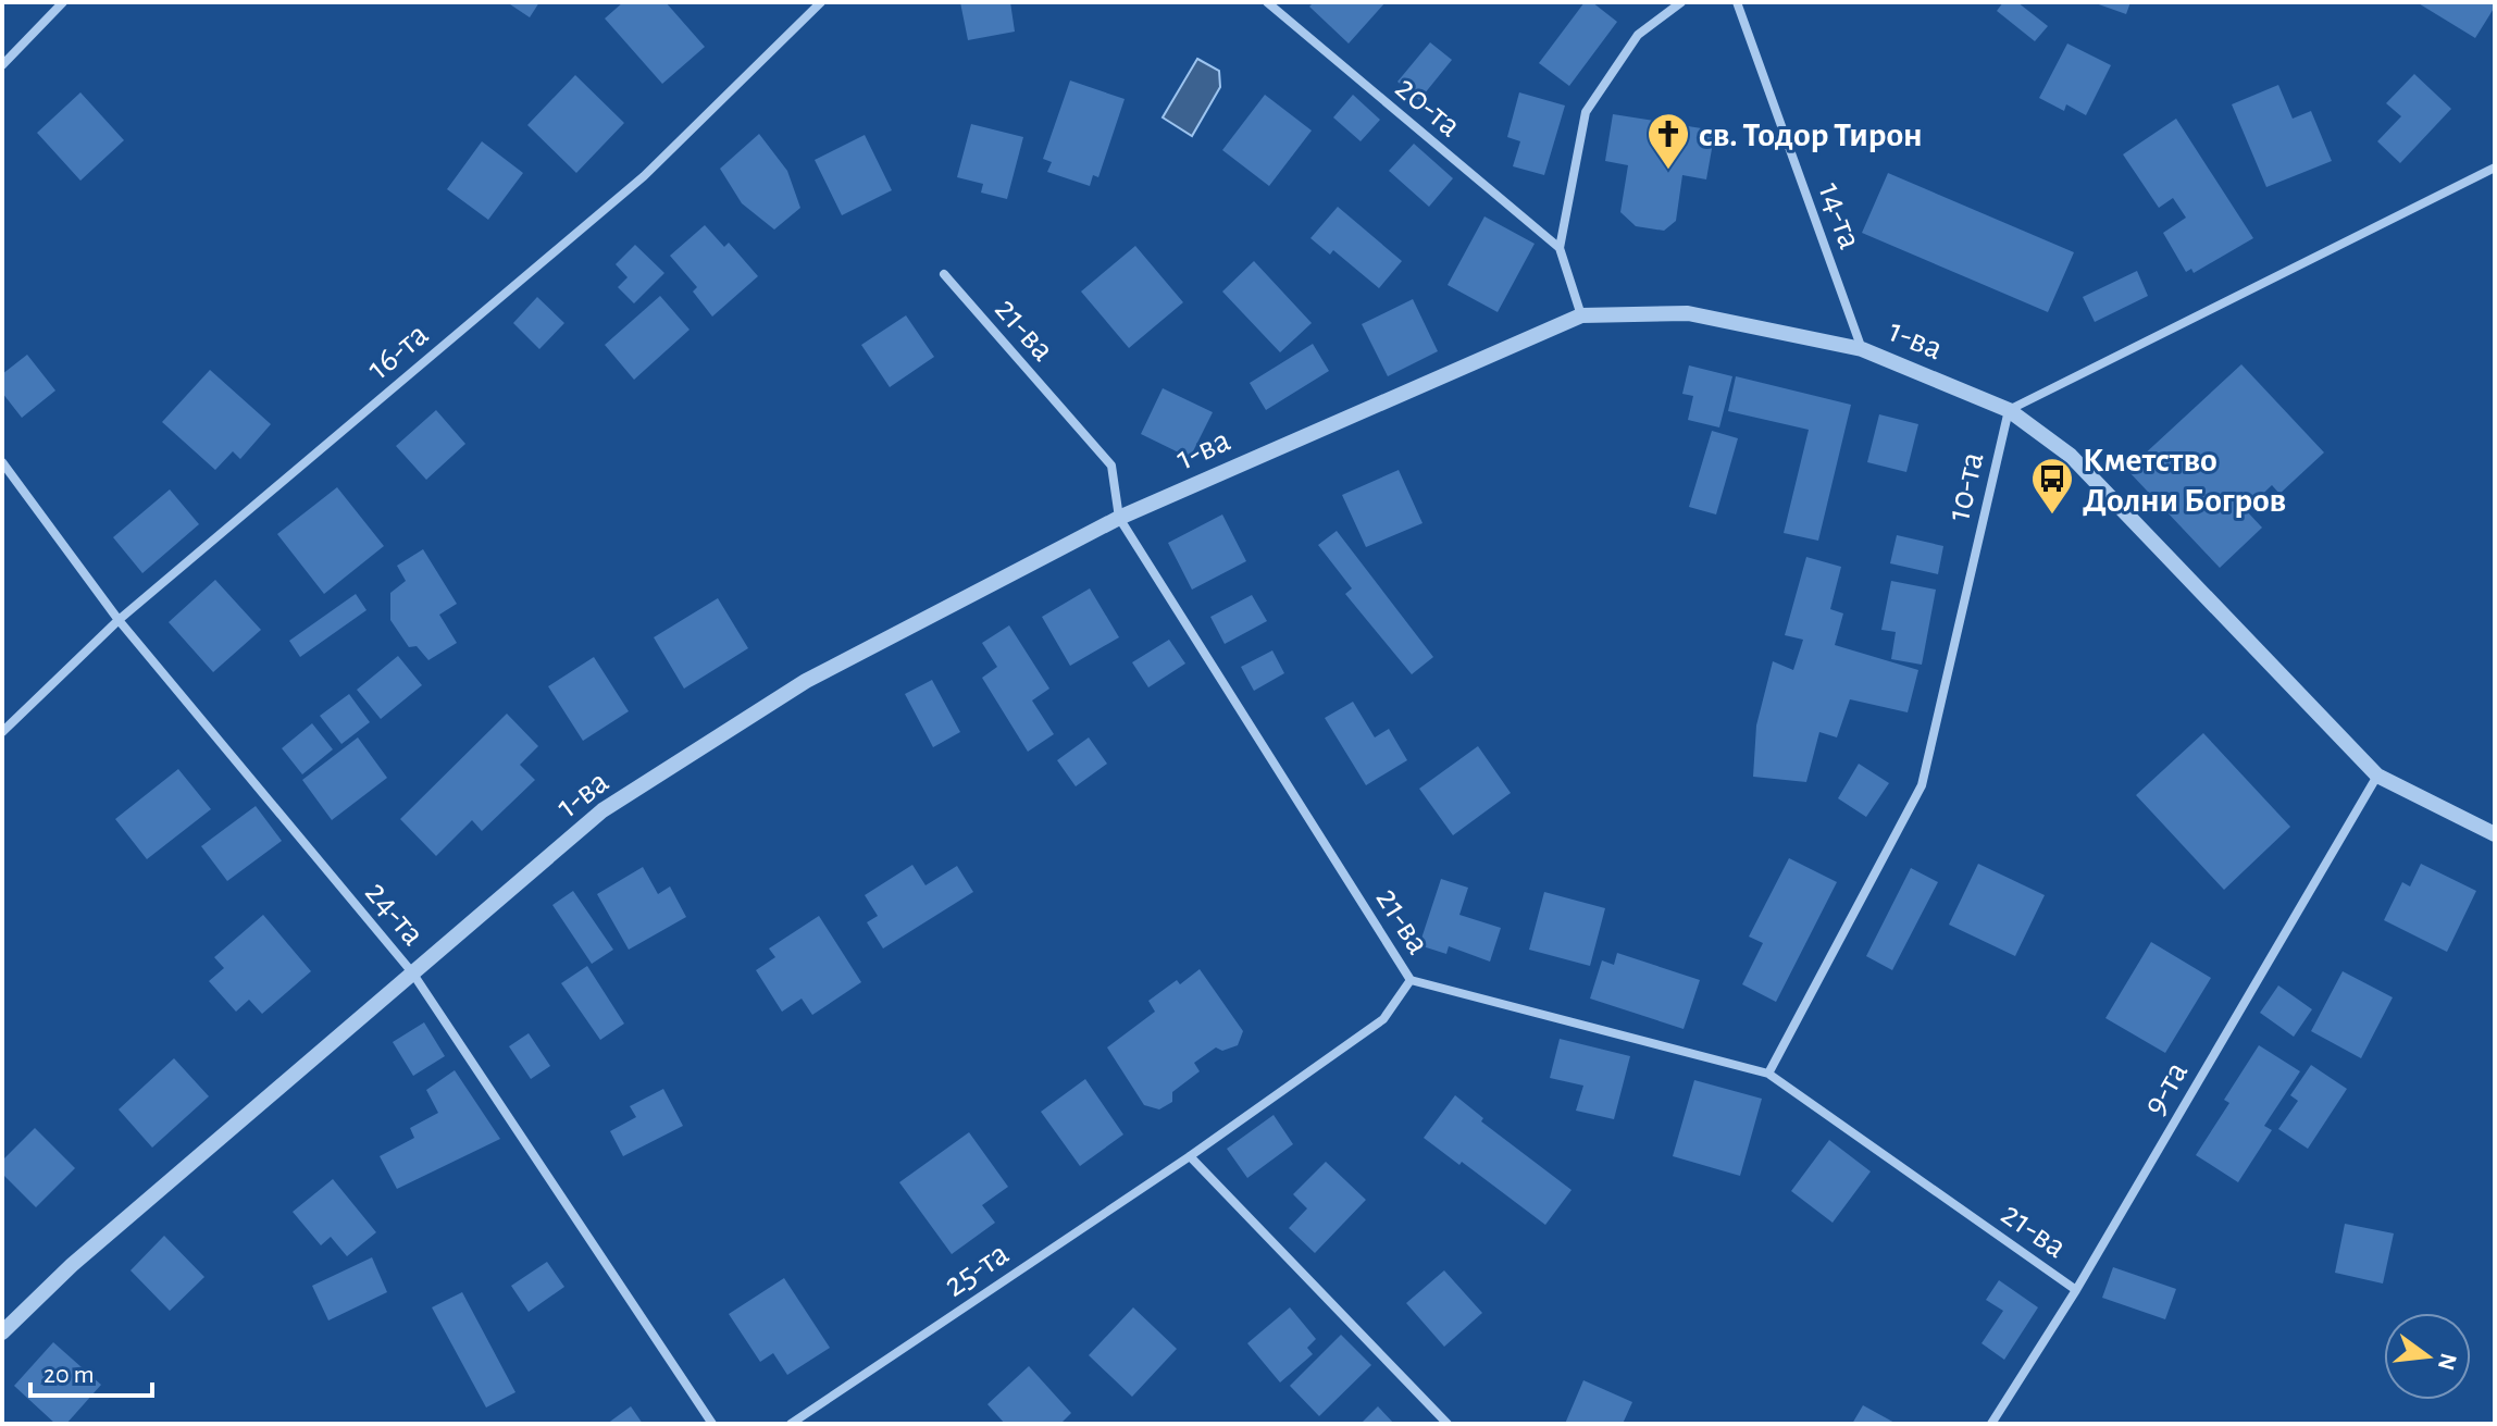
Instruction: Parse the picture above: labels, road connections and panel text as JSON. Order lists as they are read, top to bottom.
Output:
{
  "streets": {
    "street": [
      "20-та",
      "14-та",
      "21-ва",
      "1-ва",
      "16-та",
      "10-та",
      "24-та",
      "9-та",
      "25-та"
    ]
  },
  "crossings": [
    ["14-та", "1-ва"],
    ["21-ва", "1-ва"],
    ["21-ва", "10-та"],
    ["21-ва", "9-та"],
    ["21-ва", "25-та"],
    ["1-ва", "10-та"],
    ["1-ва", "24-та"],
    ["1-ва", "9-та"],
    ["16-та", "24-та"]
  ],
  "places": {
    "church": ["св. Тодор Тирон"],
    "bus stop": ["Кметство Долни Богров"]
  },
  "scale_bar": "20 m",
  "north": "right"
}
